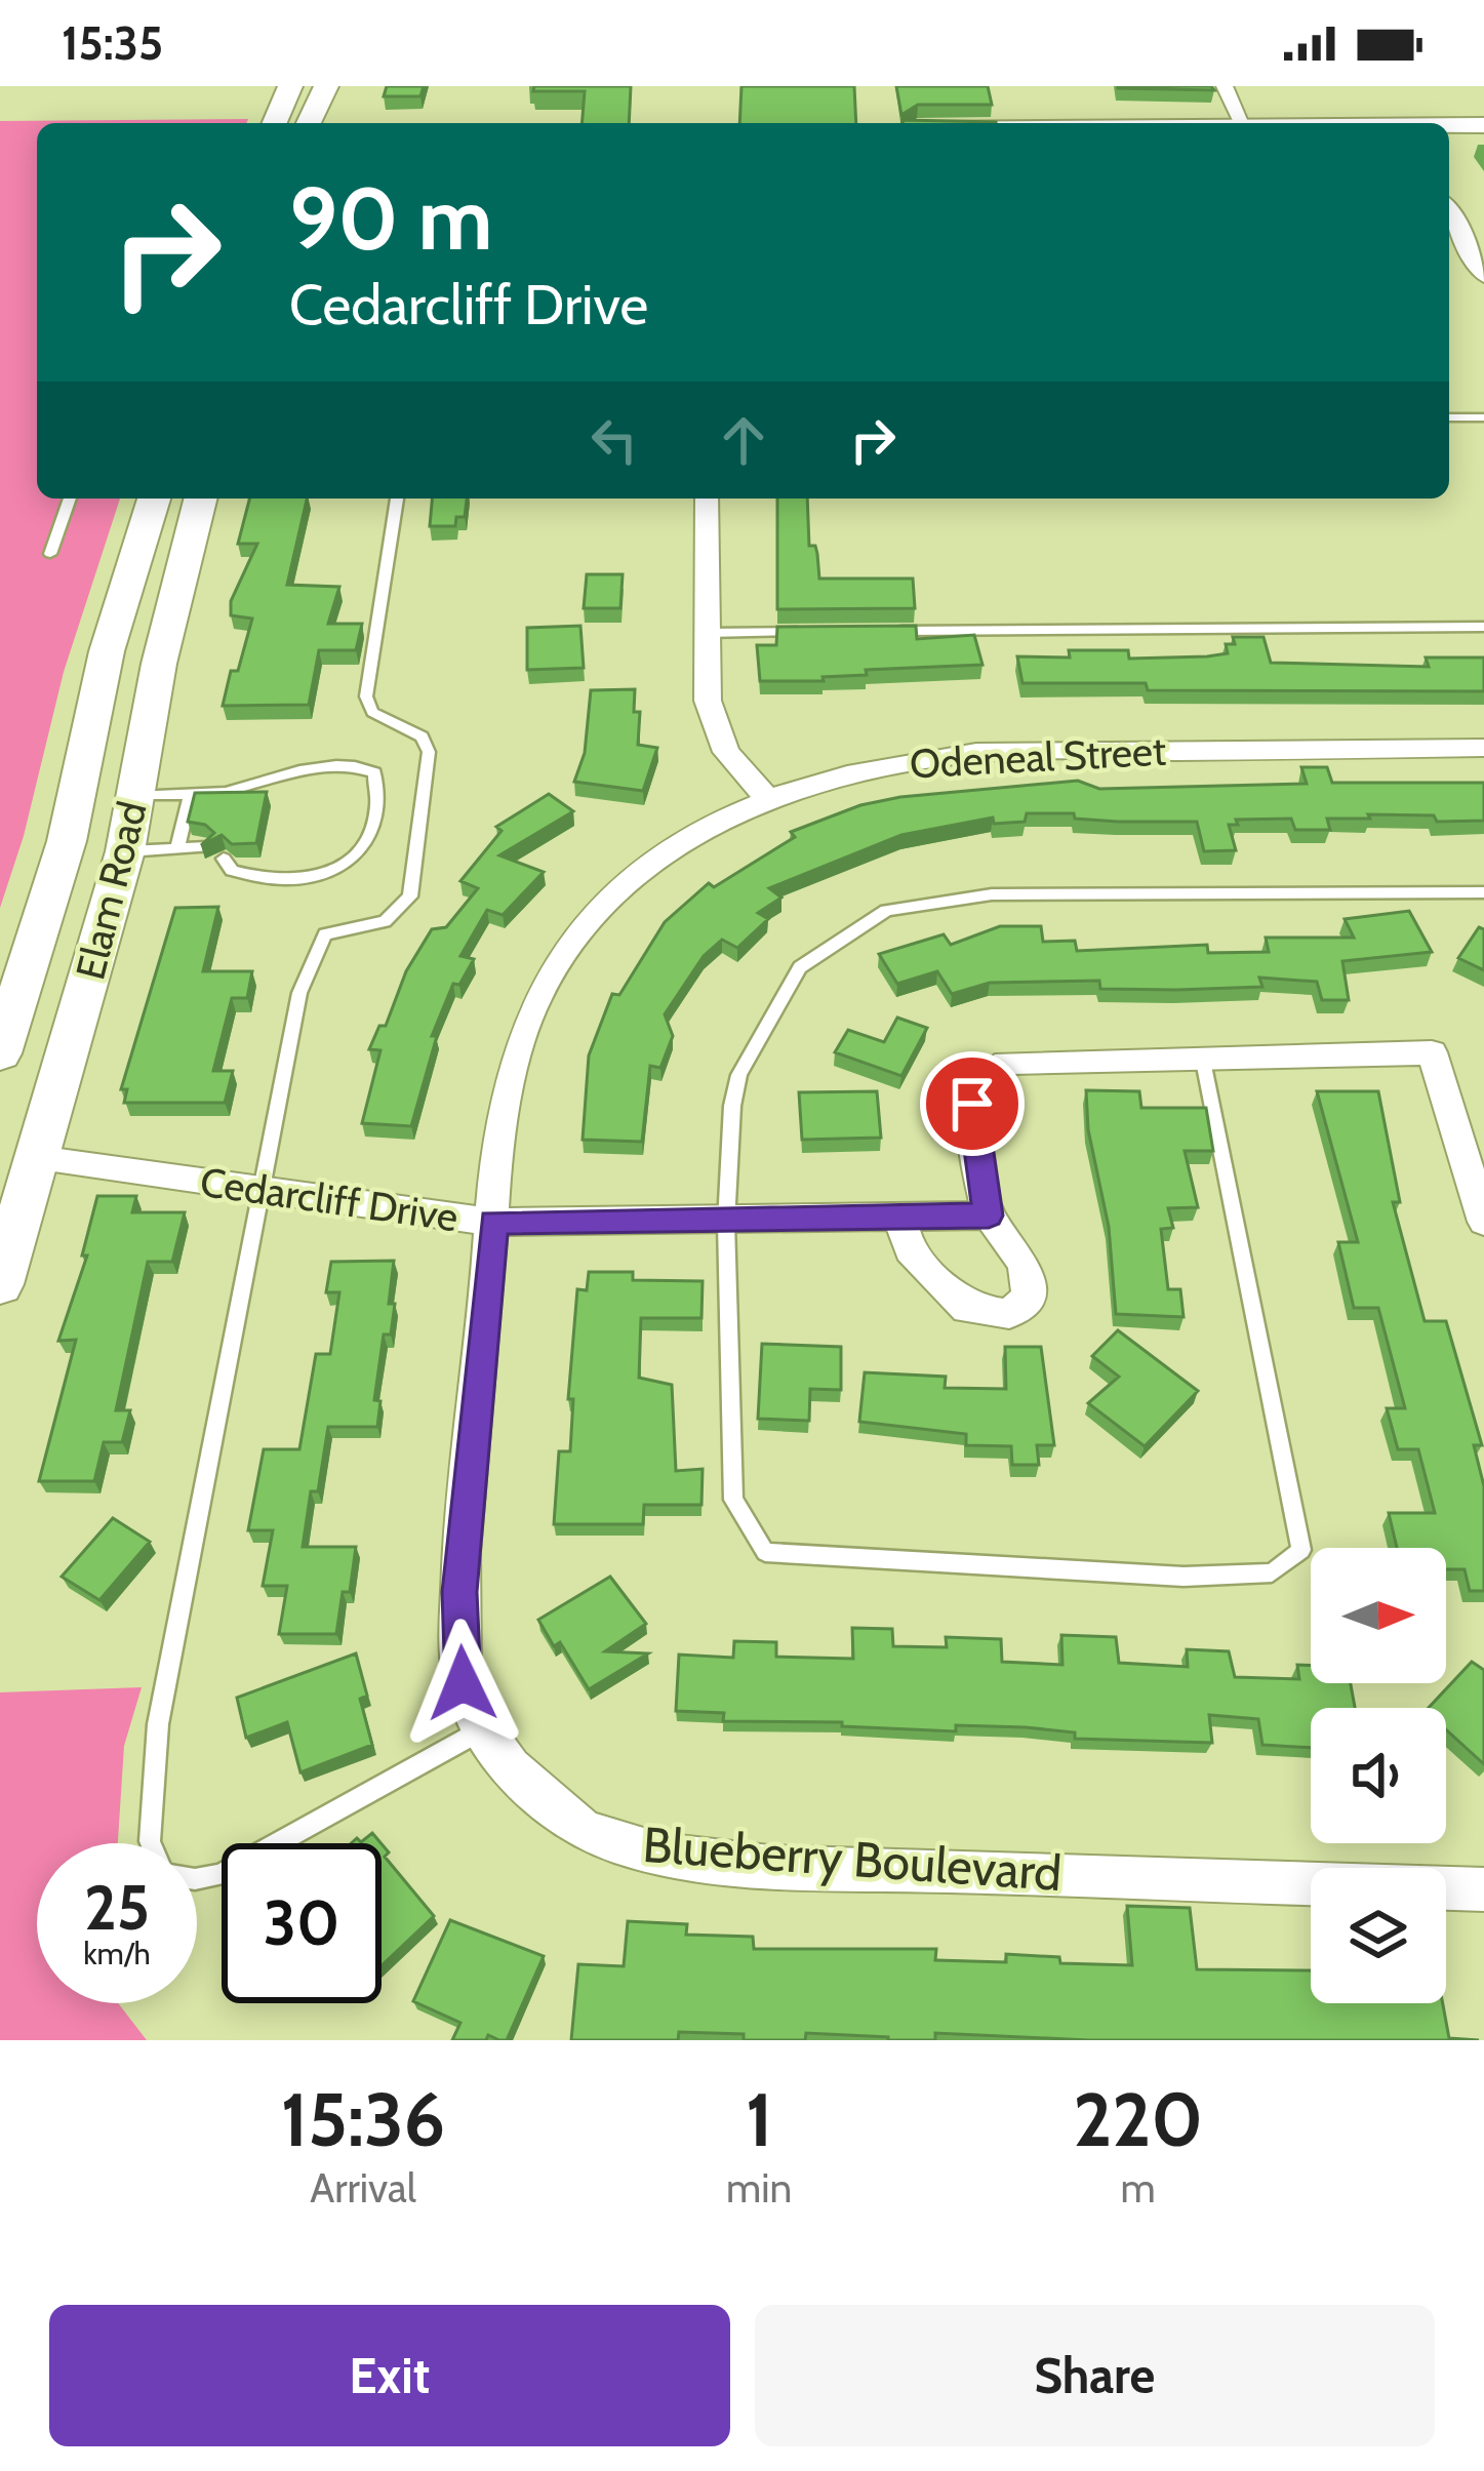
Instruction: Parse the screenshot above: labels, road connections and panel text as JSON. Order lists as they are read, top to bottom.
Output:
{
  "streets": {
    "main road": ["Elam Road"],
    "street": ["Odeneal Street", "Cedarcliff Drive", "Blueberry Boulevard"]
  },
  "crossings": [
    ["Odeneal Street", "Cedarcliff Drive"],
    ["Odeneal Street", "Blueberry Boulevard"],
    ["Elam Road", "Cedarcliff Drive"],
    ["Cedarcliff Drive", "Blueberry Boulevard"]
  ],
  "north": "right",
  "page": {
    "status": "15:35",
    "turn": ["90 m", "Cedarcliff Drive"],
    "speed": "25 km/h",
    "limit": "30",
    "eta": [
      "15:36",
      "Arrival",
      "1",
      "min",
      "220",
      "m"
    ],
    "buttons": ["Exit", "Share"]
  }
}
